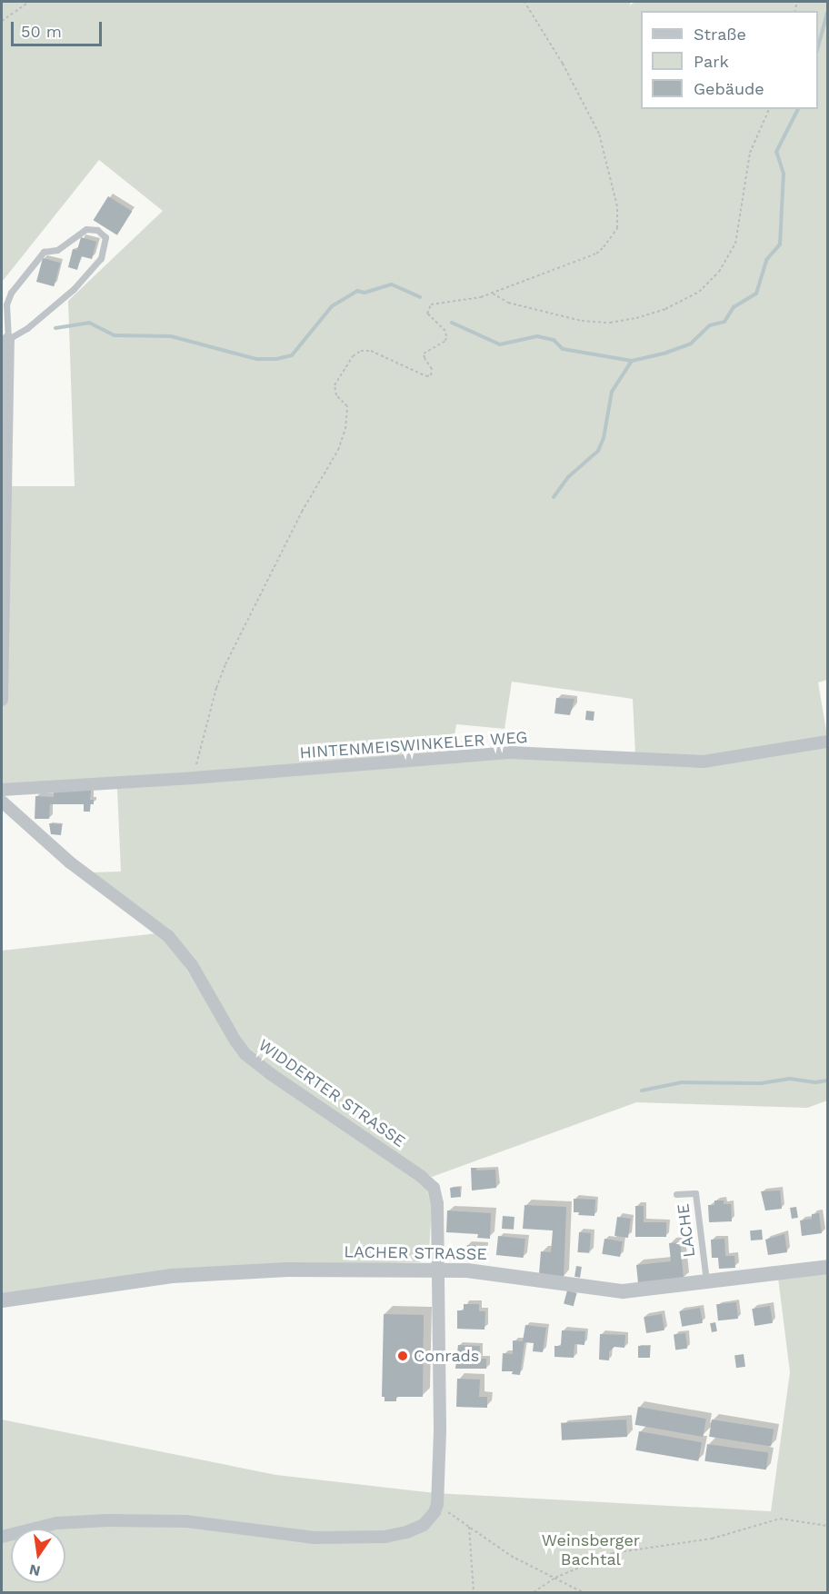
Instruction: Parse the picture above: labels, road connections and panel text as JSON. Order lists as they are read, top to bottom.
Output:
{
  "streets": {
    "street": ["HINTENMEISWINKELER WEG", "WIDDERTER STRASSE", "LACHER STRASSE"],
    "lane": ["LACHE"]
  },
  "crossings": [
    ["WIDDERTER STRASSE", "LACHER STRASSE"],
    ["LACHE", "LACHER STRASSE"]
  ],
  "parks": ["Weinsberger Bachtal"],
  "places": ["Conrads"],
  "legend": ["Straße", "Park", "Gebäude"],
  "scale_bar": "50 m",
  "north": "bottom"
}
